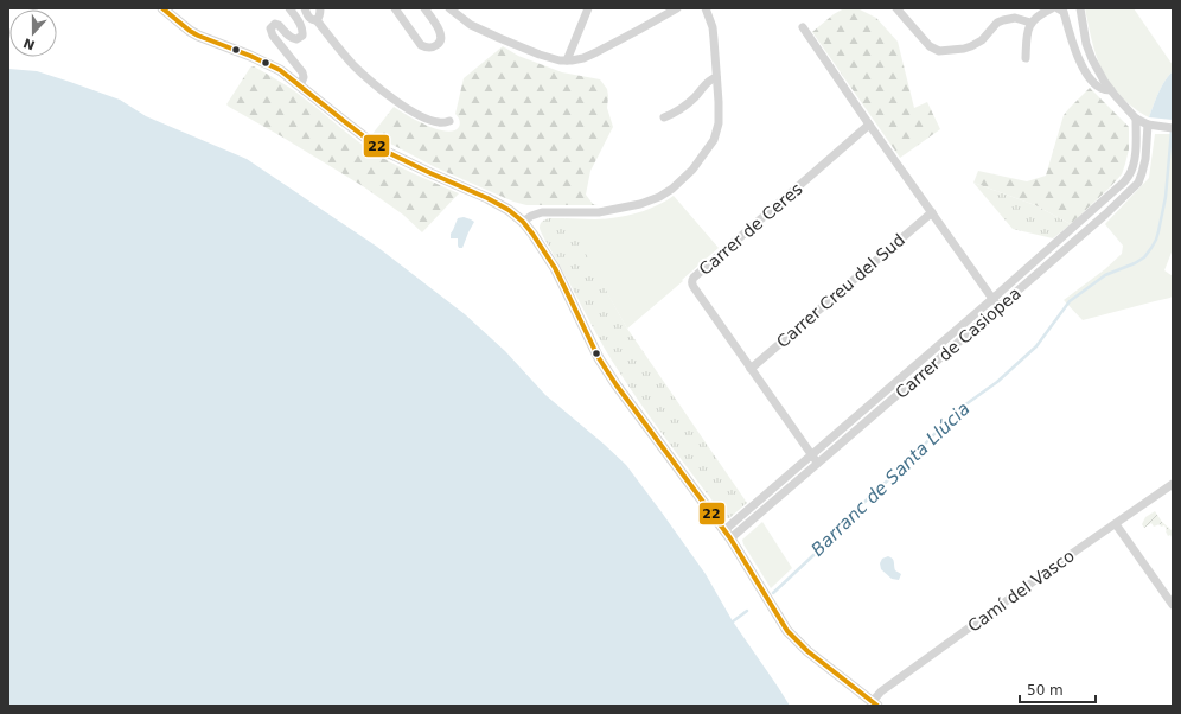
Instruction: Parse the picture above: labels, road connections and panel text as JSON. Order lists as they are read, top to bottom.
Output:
{
  "streets": {
    "street": [
      "Carrer de Ceres",
      "Carrer Creu del Sud",
      "Carrer de Casiopea",
      "Camí del Vasco"
    ]
  },
  "crossings": [
    ["Carrer de Ceres", "Carrer Creu del Sud"],
    ["Carrer de Ceres", "Carrer de Casiopea"]
  ],
  "water": ["Barranc de Santa Llúcia"],
  "lines": ["transit line 22"],
  "scale_bar": "50 m",
  "north": "bottom"
}
